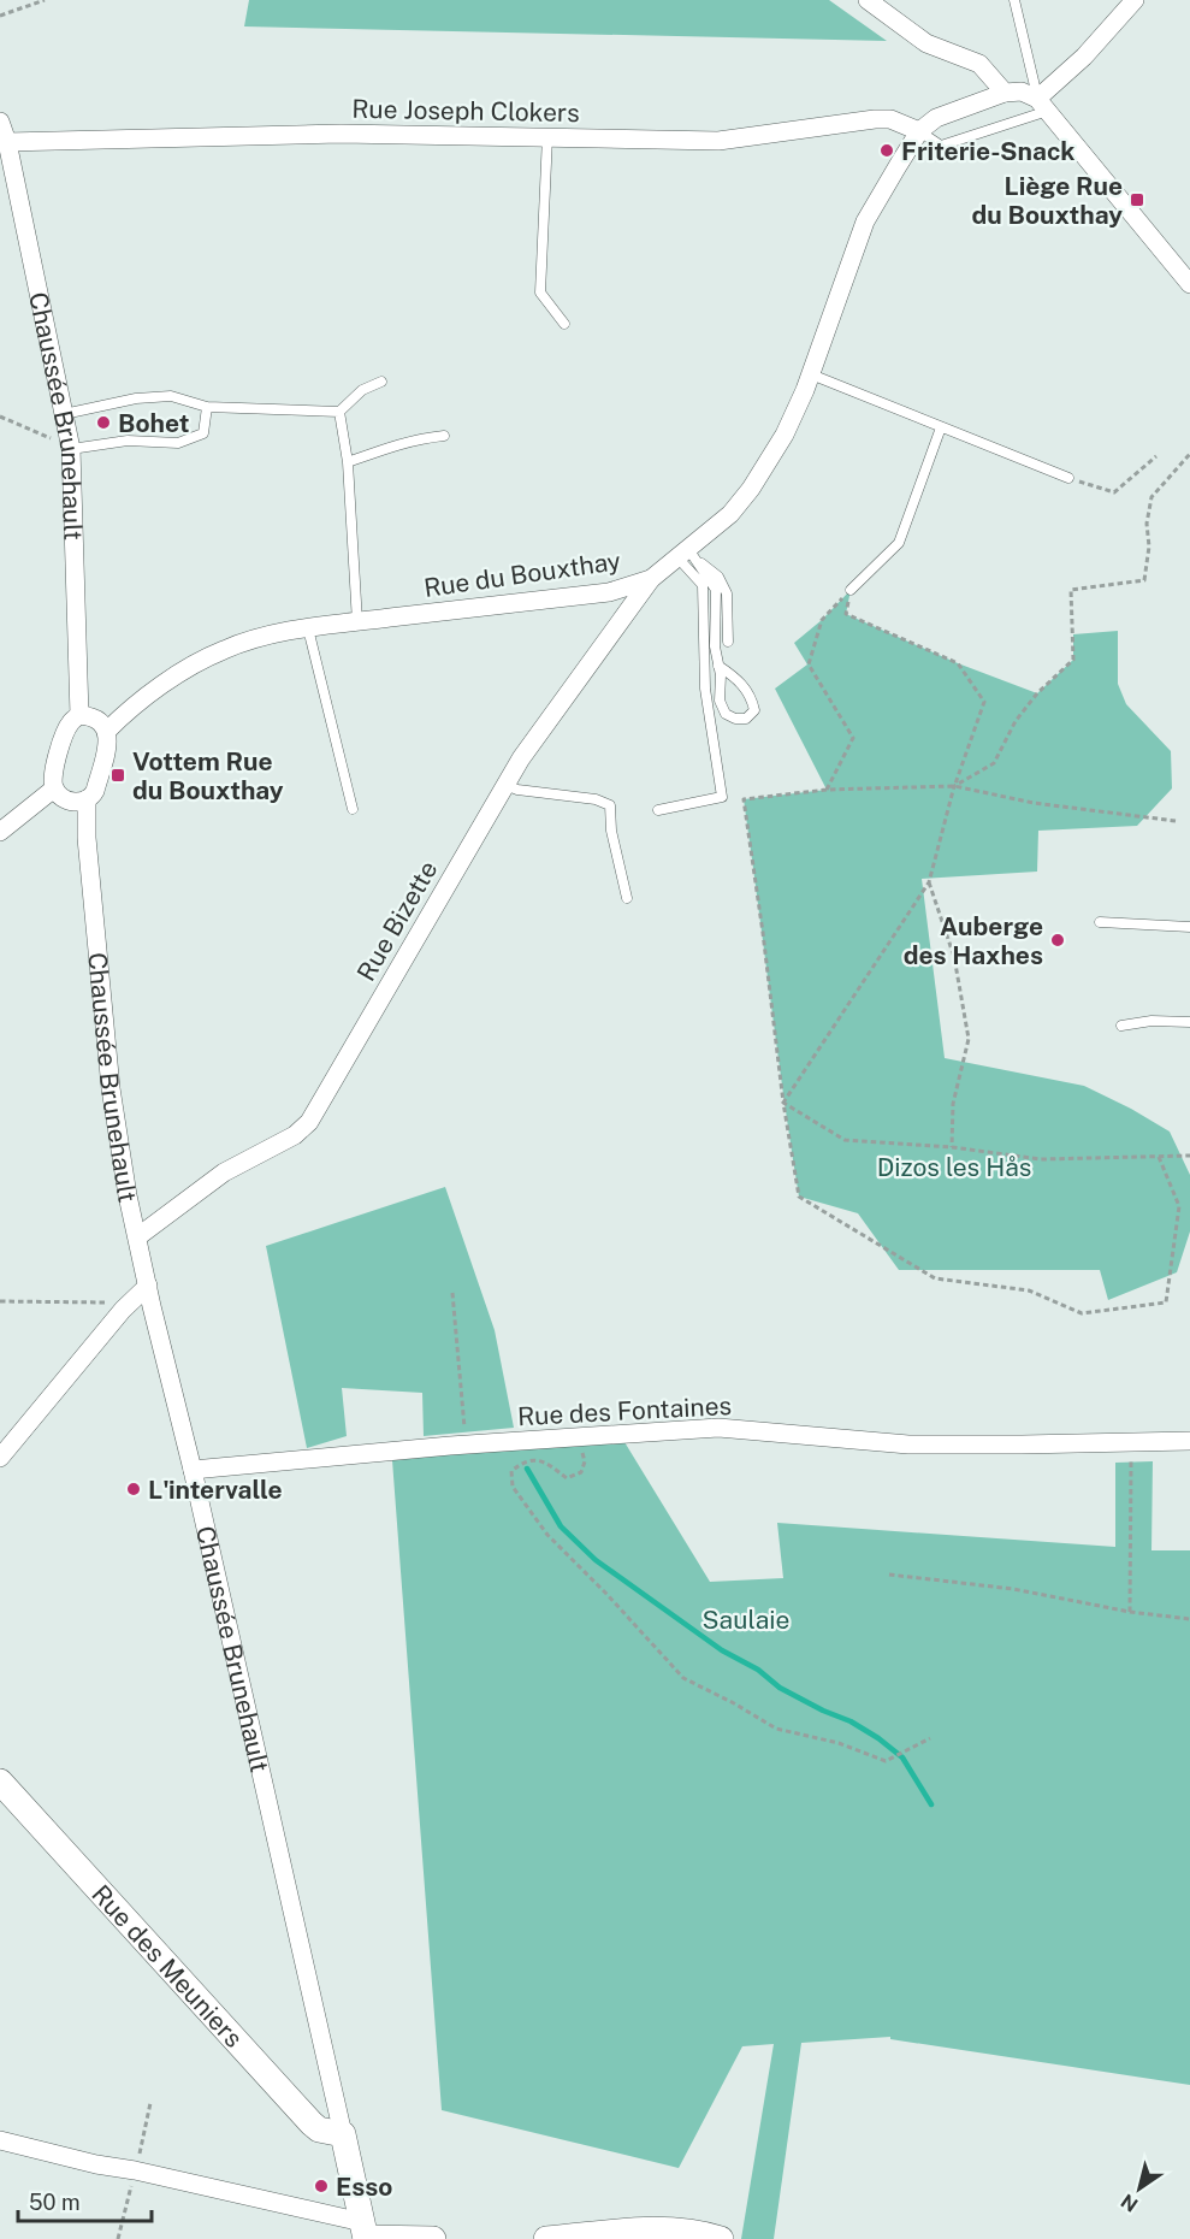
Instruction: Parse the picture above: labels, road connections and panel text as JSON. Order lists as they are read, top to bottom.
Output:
{
  "streets": {
    "street": [
      "Rue Joseph Clokers",
      "Chaussée Brunehault",
      "Rue du Bouxthay",
      "Rue Bizette",
      "Rue des Fontaines",
      "Rue des Meuniers"
    ]
  },
  "crossings": [
    ["Rue Joseph Clokers", "Chaussée Brunehault"],
    ["Rue Joseph Clokers", "Rue du Bouxthay"],
    ["Chaussée Brunehault", "Rue du Bouxthay"],
    ["Chaussée Brunehault", "Rue Bizette"],
    ["Chaussée Brunehault", "Rue des Fontaines"],
    ["Chaussée Brunehault", "Rue des Meuniers"],
    ["Rue du Bouxthay", "Rue Bizette"]
  ],
  "parks": ["Dizos les Hås", "Saulaie"],
  "places": {
    "other": [
      "Friterie-Snack",
      "Bohet",
      "Auberge des Haxhes",
      "L'intervalle",
      "Esso"
    ],
    "transit": ["Liège Rue du Bouxthay", "Vottem Rue du Bouxthay"]
  },
  "scale_bar": "50 m",
  "north": "bottom left"
}
